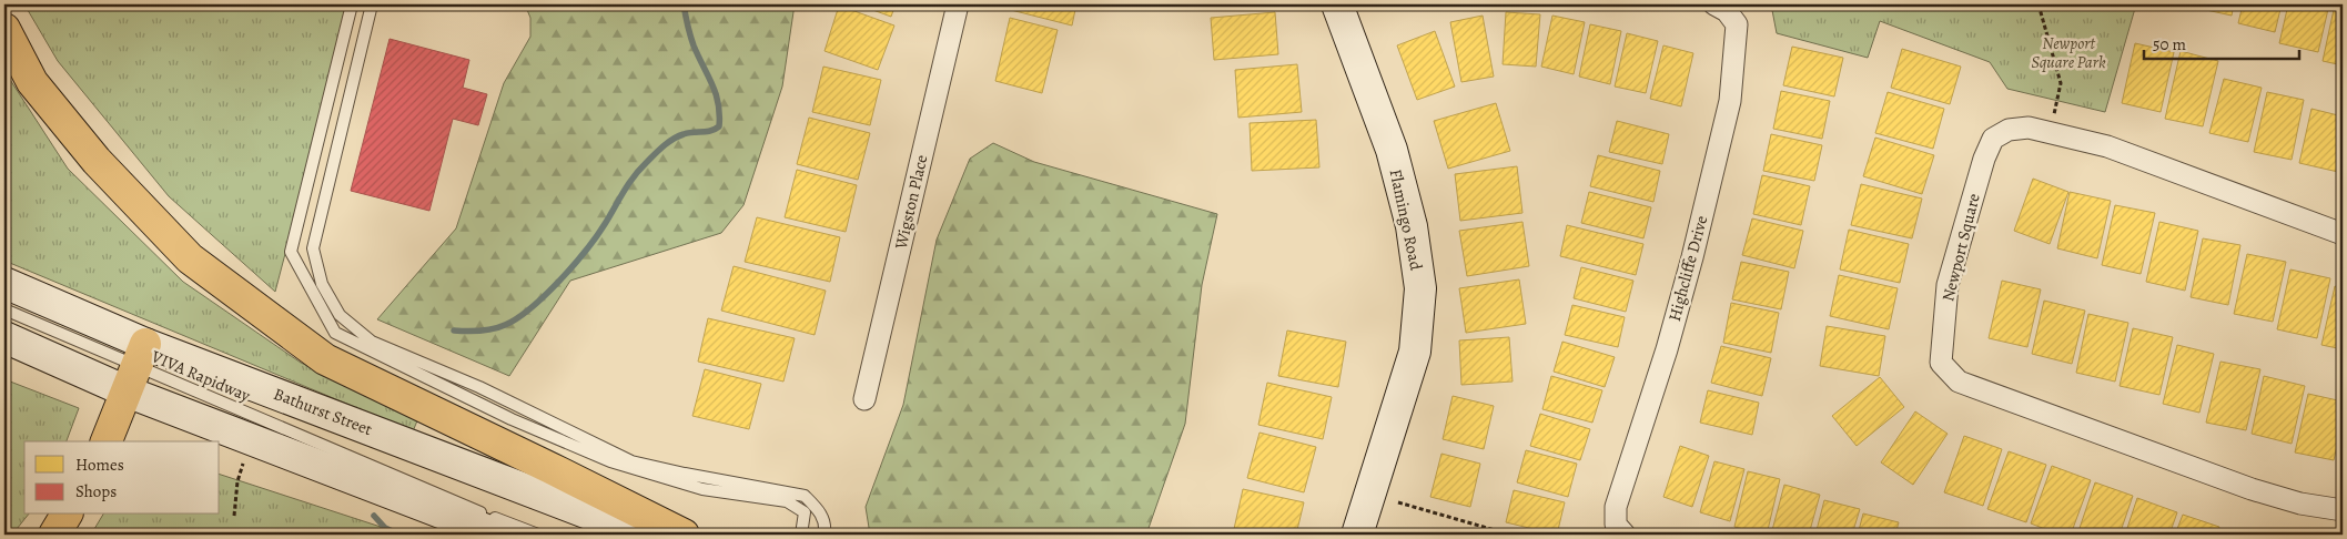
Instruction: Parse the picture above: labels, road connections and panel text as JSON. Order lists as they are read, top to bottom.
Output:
{
  "streets": {
    "main road": ["Flamingo Road", "Bathurst Street"],
    "street": ["Wigston Place", "Newport Square", "Highcliffe Drive"],
    "lane": ["VIVA Rapidway"]
  },
  "crossings": [
    ["VIVA Rapidway", "Bathurst Street"]
  ],
  "parks": ["Newport Square Park"],
  "legend": ["Homes", "Shops"],
  "scale_bar": "50 m"
}
